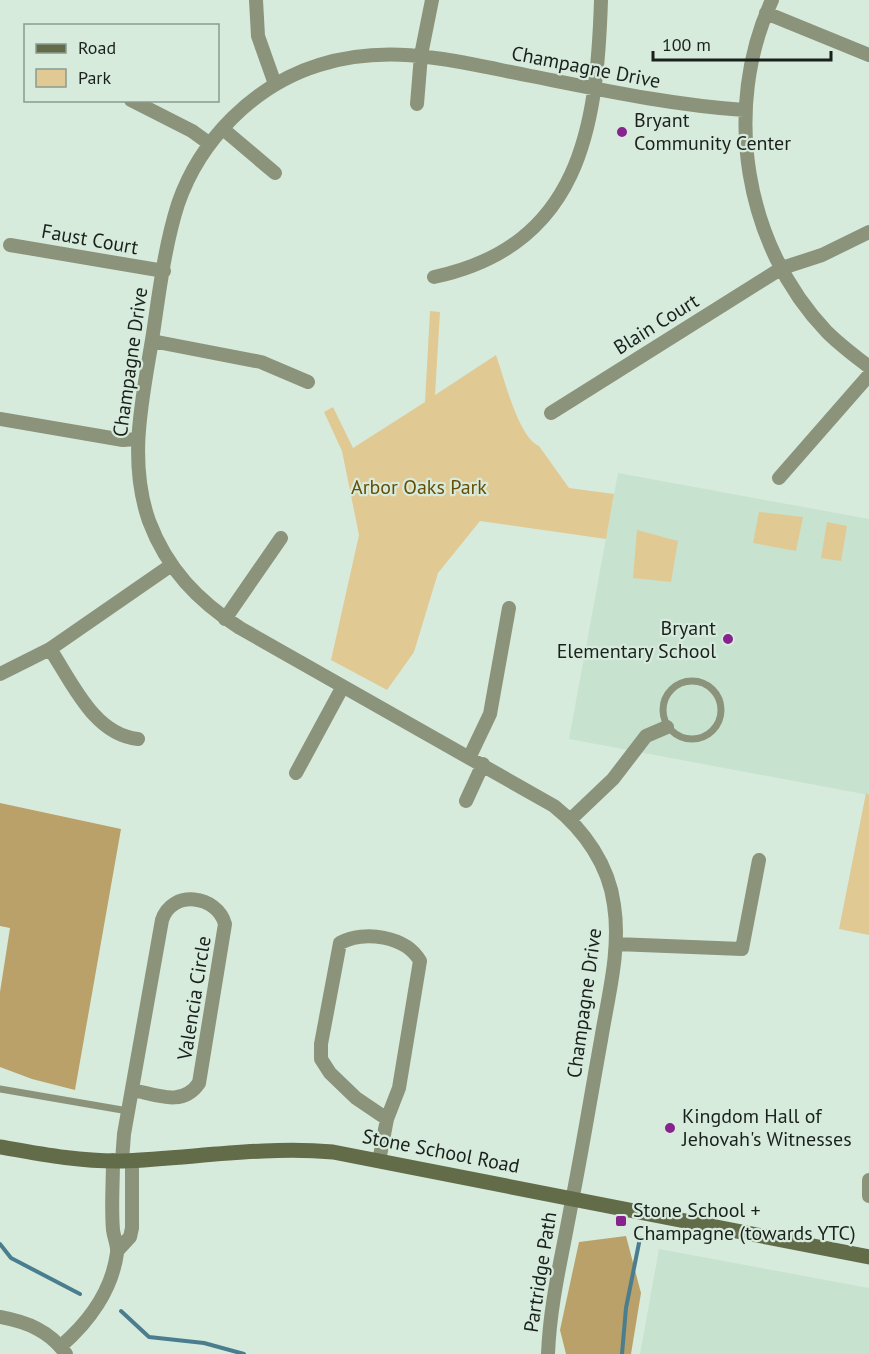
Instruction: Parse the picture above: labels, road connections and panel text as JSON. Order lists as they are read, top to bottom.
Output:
{
  "streets": {
    "main road": ["Stone School Road"],
    "street": [
      "Champagne Drive",
      "Faust Court",
      "Blain Court",
      "Valencia Circle",
      "Partridge Path"
    ]
  },
  "crossings": [
    ["Champagne Drive", "Faust Court"],
    ["Champagne Drive", "Stone School Road"],
    ["Champagne Drive", "Partridge Path"],
    ["Valencia Circle", "Stone School Road"],
    ["Stone School Road", "Partridge Path"]
  ],
  "parks": ["Arbor Oaks Park"],
  "places": {
    "other": ["Bryant Community Center", "Bryant Elementary School", "Kingdom Hall of Jehovah's Witnesses"],
    "transit": ["Stone School + Champagne (towards YTC)"]
  },
  "legend": ["Road", "Park"],
  "scale_bar": "100 m"
}
